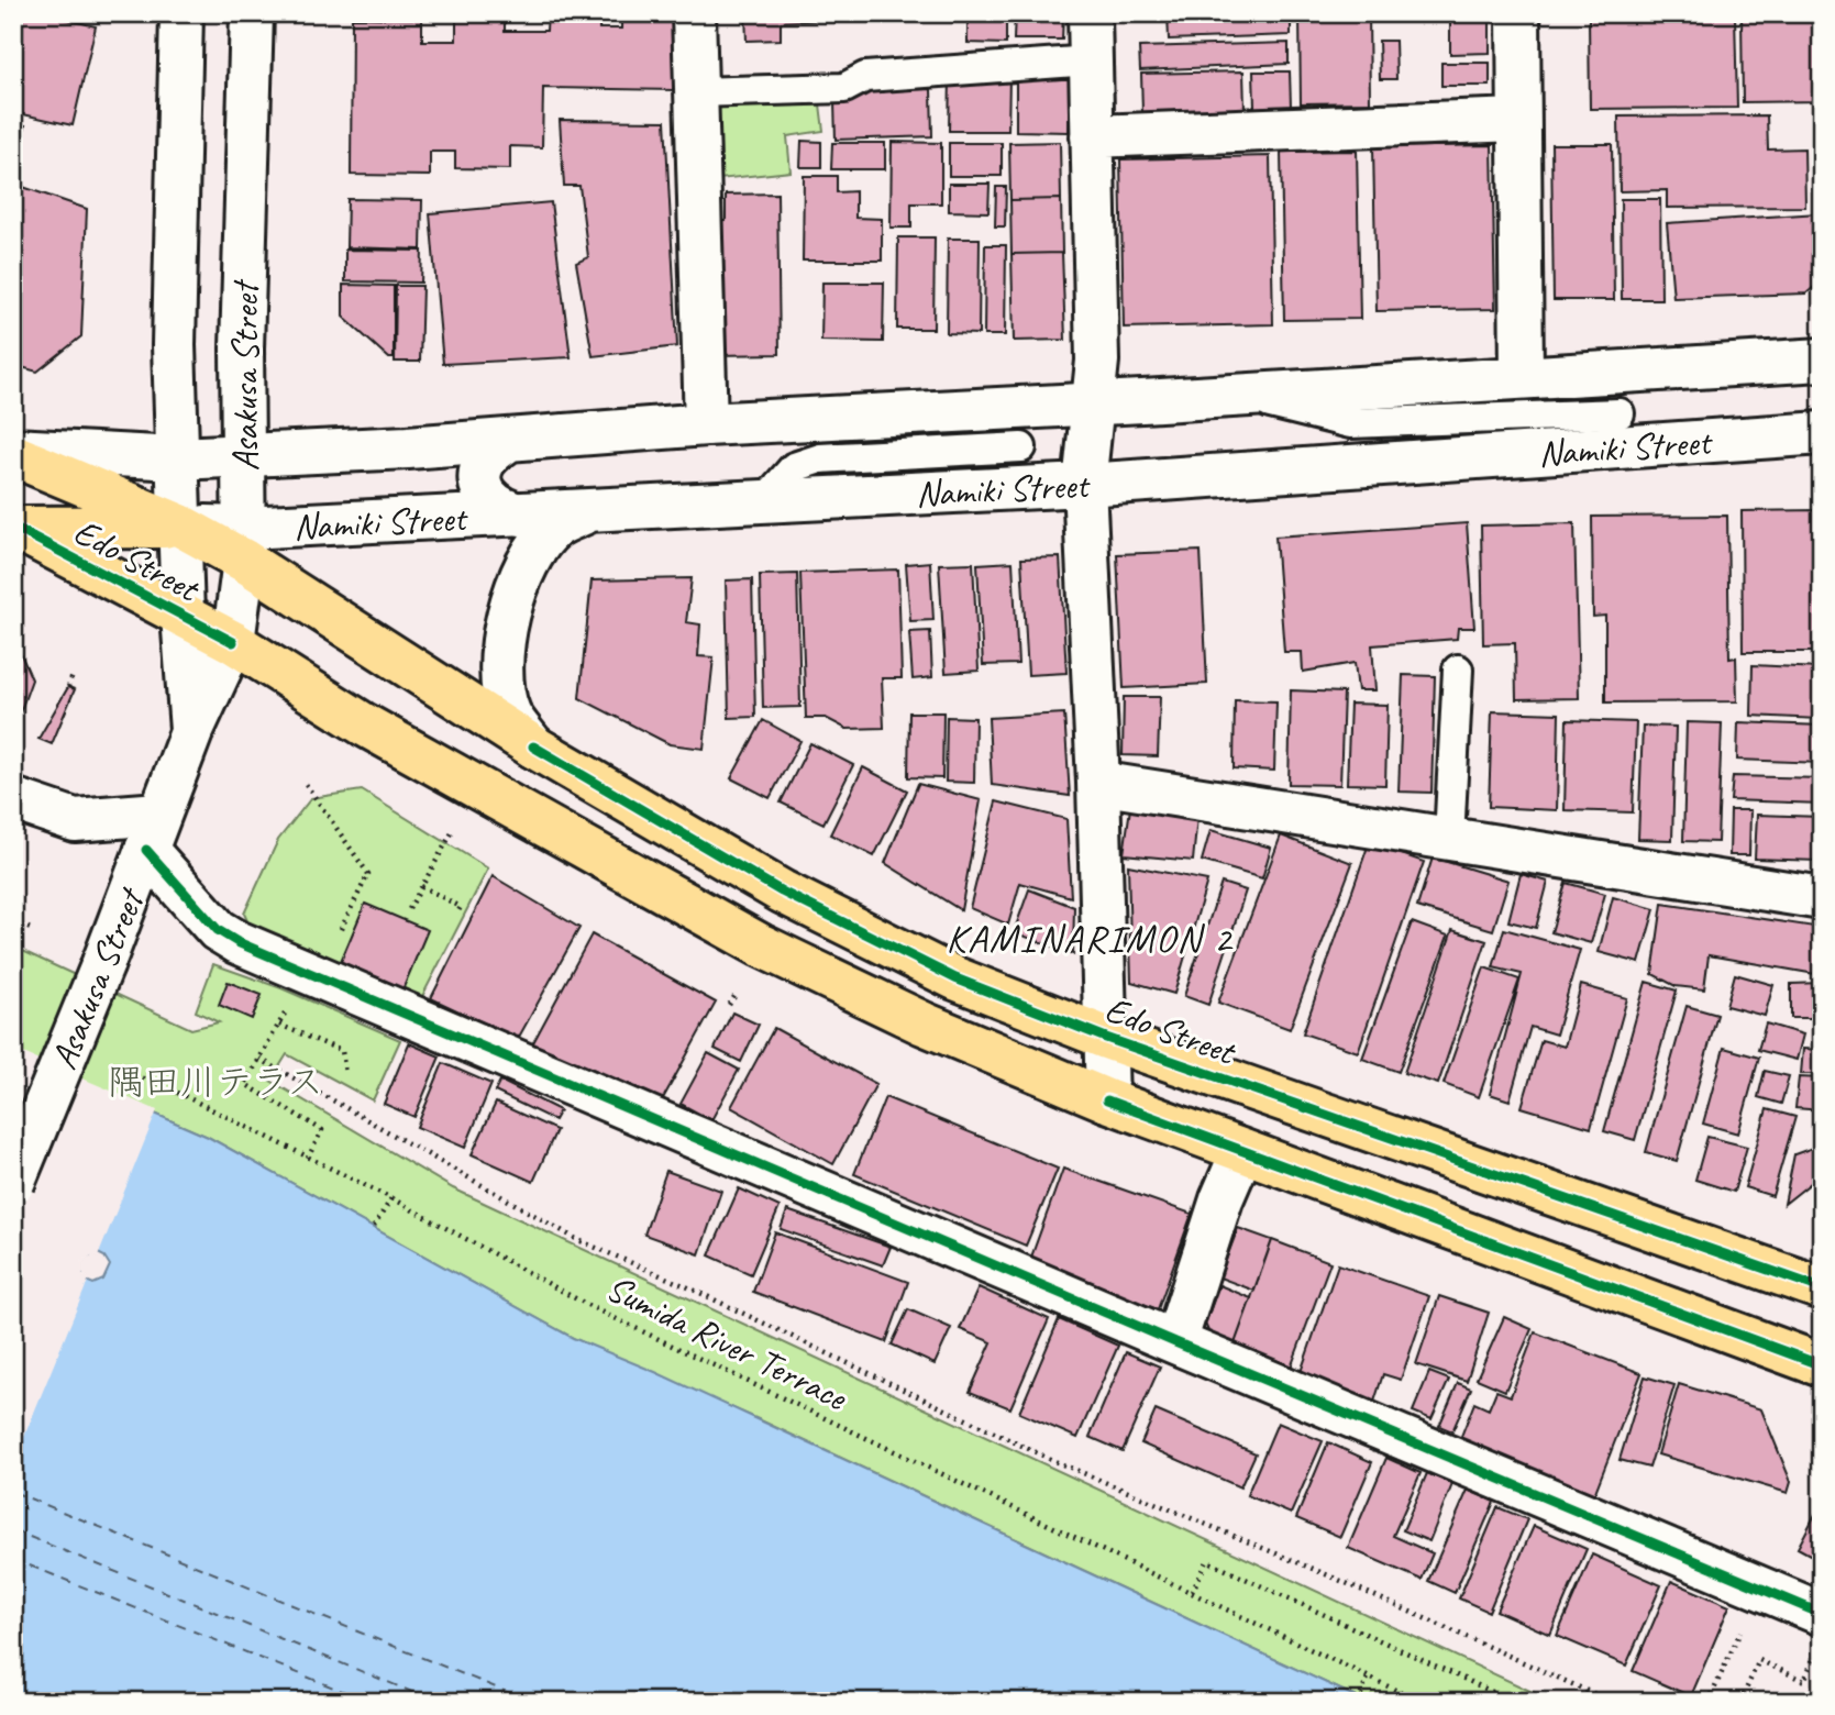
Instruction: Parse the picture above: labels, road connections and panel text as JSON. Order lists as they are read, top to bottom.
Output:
{
  "streets": {
    "highway": ["Edo Street"],
    "street": ["Asakusa Street", "Namiki Street"],
    "path": ["Sumida River Terrace"]
  },
  "crossings": [
    ["Asakusa Street", "Namiki Street"],
    ["Asakusa Street", "Edo Street"],
    ["Namiki Street", "Edo Street"]
  ],
  "districts": ["KAMINARIMON 2"],
  "parks": ["隅田川テラス"]
}
